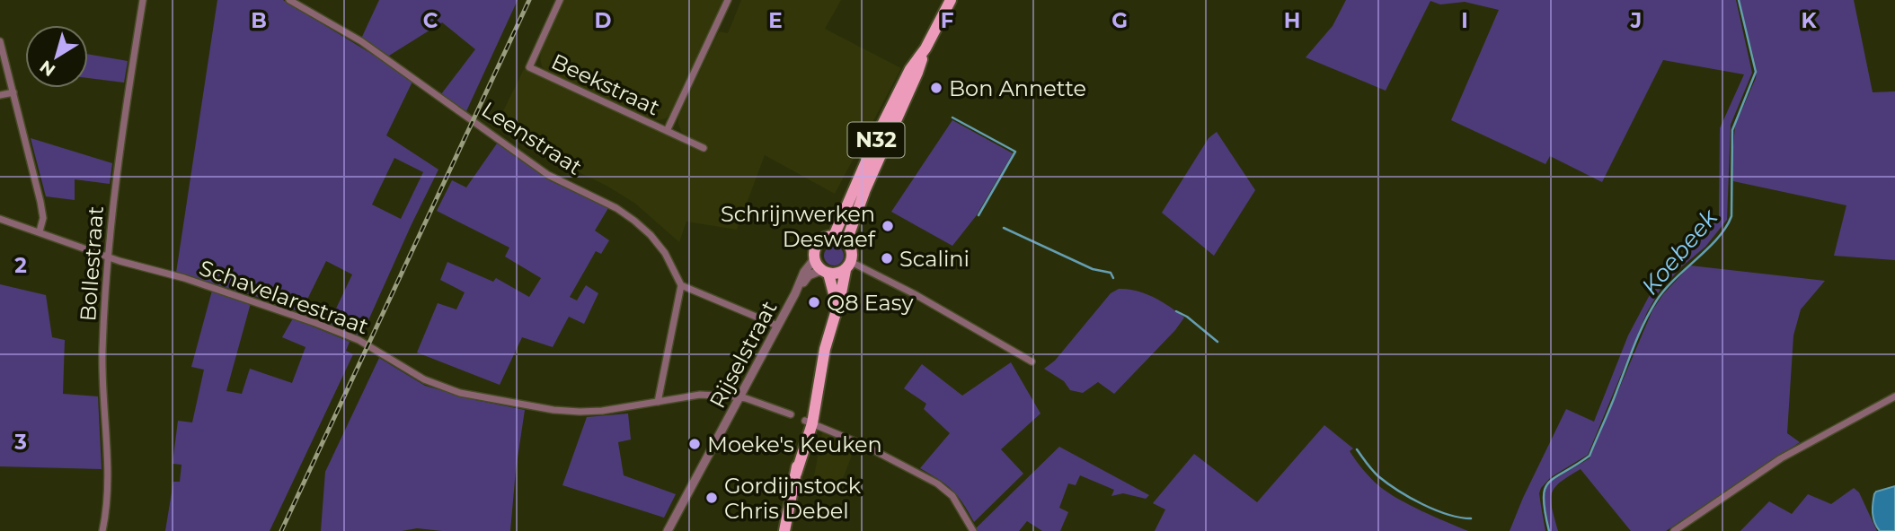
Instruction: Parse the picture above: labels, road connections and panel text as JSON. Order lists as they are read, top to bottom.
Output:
{
  "streets": {
    "main road": ["N32"],
    "street": [
      "Beekstraat",
      "Leenstraat",
      "Bollestraat",
      "Schavelarestraat",
      "Rijselstraat"
    ]
  },
  "crossings": [
    ["N32", "Rijselstraat"],
    ["Bollestraat", "Schavelarestraat"],
    ["Schavelarestraat", "Rijselstraat"]
  ],
  "water": ["Koebeek"],
  "places": [
    "Bon Annette",
    "Schrijnwerken Deswaef",
    "Scalini",
    "Q8 Easy",
    "Moeke's Keuken",
    "Gordijnstock Chris Debel"
  ],
  "north": "bottom left",
  "grid": {
    "columns": [
      "B",
      "C",
      "D",
      "E",
      "F",
      "G",
      "H",
      "I",
      "J",
      "K"
    ],
    "rows": ["2", "3"]
  }
}
